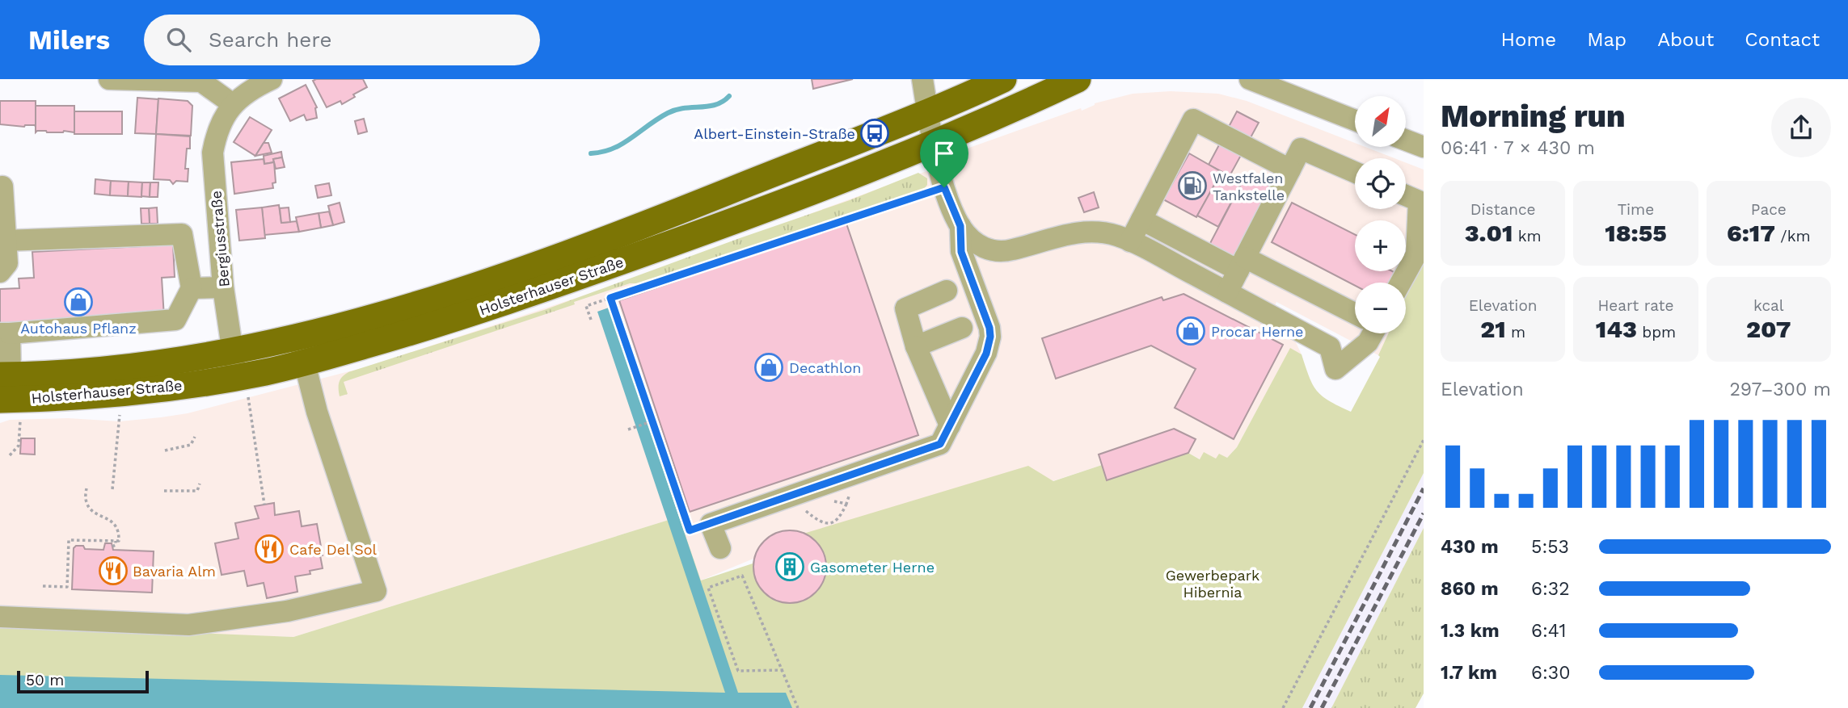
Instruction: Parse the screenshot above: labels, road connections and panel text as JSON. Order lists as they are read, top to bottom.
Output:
{
  "streets": {
    "main road": ["Holsterhauser Straße"],
    "street": ["Bergiusstraße"]
  },
  "crossings": [
    ["Bergiusstraße", "Holsterhauser Straße"]
  ],
  "parks": ["Gewerbepark Hibernia"],
  "places": {
    "bus stop": ["Albert-Einstein-Straße"],
    "fuel station": ["Westfalen Tankstelle"],
    "shop": ["Autohaus Pflanz", "Procar Herne", "Decathlon"],
    "restaurant": ["Cafe Del Sol", "Bavaria Alm"],
    "building": ["Gasometer Herne"]
  },
  "scale_bar": "50 m",
  "north": "top right",
  "page": {
    "header": "Milers",
    "search": "Search here",
    "nav": [
      "Home",
      "Map",
      "About",
      "Contact"
    ],
    "heading": ["Morning run", "06:41 · 7 × 430 m"],
    "map_buttons": ["+", "−"],
    "stats": [
      ["Distance", "3.01 km"],
      ["Time", "18:55"],
      ["Pace", "6:17 /km"],
      ["Elevation", "21 m"],
      ["Heart rate", "143 bpm"],
      ["kcal", "207"]
    ],
    "chart": ["Elevation", "297–300 m"],
    "list": [
      {
        "name": "430 m",
        "note": "5:53"
      },
      {
        "name": "860 m",
        "note": "6:32"
      },
      {
        "name": "1.3 km",
        "note": "6:41"
      },
      {
        "name": "1.7 km",
        "note": "6:30"
      }
    ],
    "scale": "50 m"
  }
}
